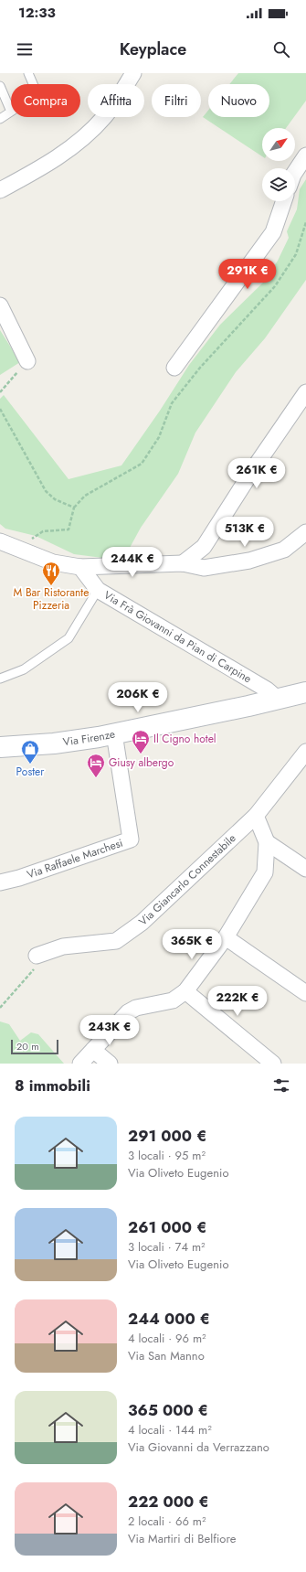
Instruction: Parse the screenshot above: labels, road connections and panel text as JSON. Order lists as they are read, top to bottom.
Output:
{
  "streets": {
    "main road": ["Via Firenze"],
    "street": ["Via Frà Giovanni da Pian di Carpine", "Via Raffaele Marchesi", "Via Giancarlo Connestabile"]
  },
  "crossings": [
    ["Via Frà Giovanni da Pian di Carpine", "Via Firenze"],
    ["Via Firenze", "Via Raffaele Marchesi"]
  ],
  "places": {
    "restaurant": ["M Bar Ristorante Pizzeria"],
    "hotel": ["Il Cigno hotel", "Giusy albergo"],
    "shop": ["Poster"]
  },
  "scale_bar": "20 m",
  "north": "top right",
  "page": {
    "status": "12:33",
    "header": "Keyplace",
    "chip": [
      "Compra",
      "Affitta",
      "Filtri",
      "Nuovo"
    ],
    "price": [
      "291K €",
      "261K €",
      "513K €",
      "244K €",
      "206K €",
      "365K €",
      "222K €",
      "243K €"
    ],
    "scale": "20 m",
    "heading": "8 immobili",
    "list": [
      {
        "name": "291 000 €",
        "note": "3 locali · 95 m² · Via Oliveto Eugenio"
      },
      {
        "name": "261 000 €",
        "note": "3 locali · 74 m² · Via Oliveto Eugenio"
      },
      {
        "name": "244 000 €",
        "note": "4 locali · 96 m² · Via San Manno"
      },
      {
        "name": "365 000 €",
        "note": "4 locali · 144 m² · Via Giovanni da Verrazzano"
      },
      {
        "name": "222 000 €",
        "note": "2 locali · 66 m² · Via Martiri di Belfiore"
      }
    ]
  }
}
